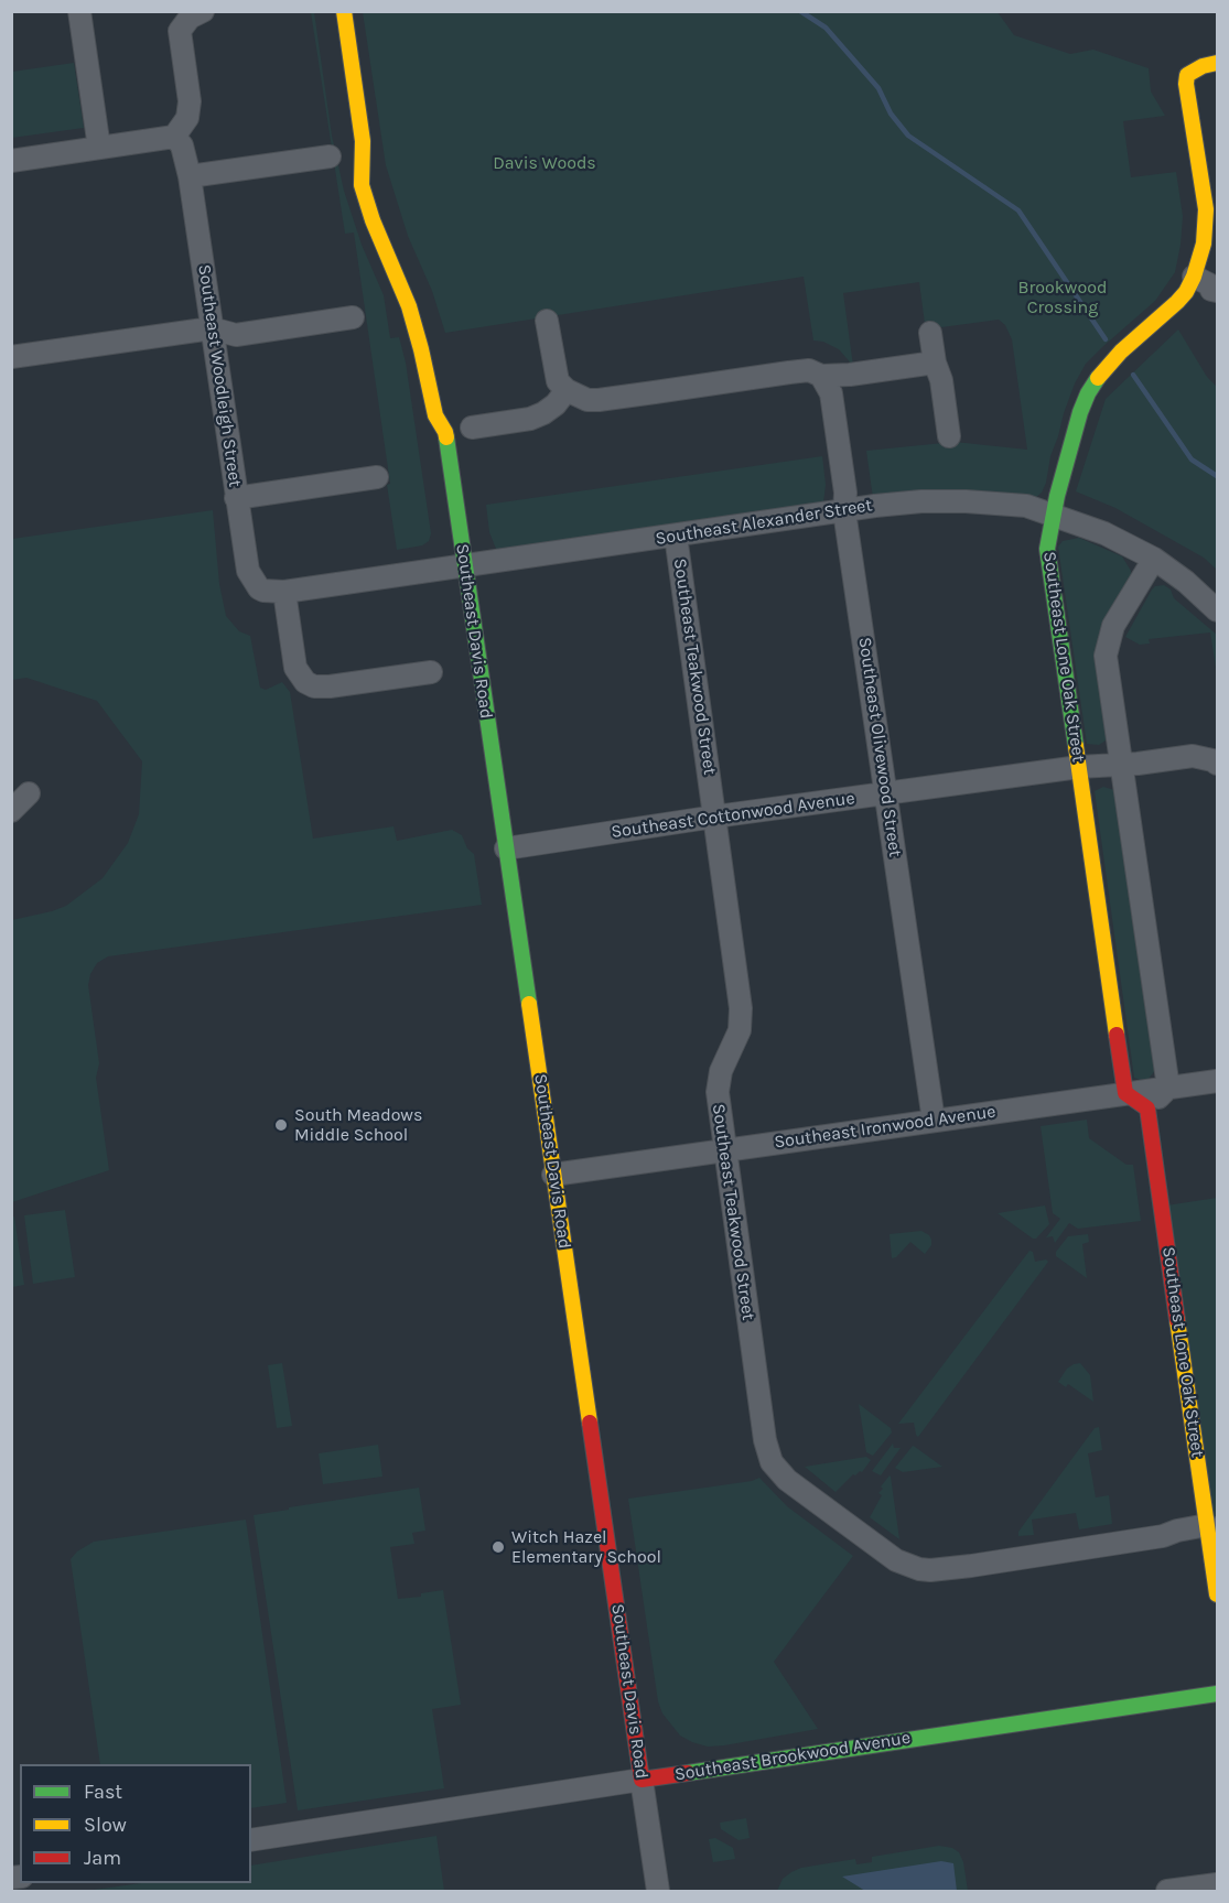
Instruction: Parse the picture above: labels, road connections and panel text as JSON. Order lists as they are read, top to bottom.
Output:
{
  "streets": {
    "street": [
      "Southeast Woodleigh Street",
      "Southeast Alexander Street",
      "Southeast Davis Road",
      "Southeast Lone Oak Street",
      "Southeast Teakwood Street",
      "Southeast Olivewood Street",
      "Southeast Cottonwood Avenue",
      "Southeast Ironwood Avenue",
      "Southeast Brookwood Avenue"
    ]
  },
  "crossings": [
    ["Southeast Woodleigh Street", "Southeast Alexander Street"],
    ["Southeast Alexander Street", "Southeast Davis Road"],
    ["Southeast Alexander Street", "Southeast Lone Oak Street"],
    ["Southeast Alexander Street", "Southeast Teakwood Street"],
    ["Southeast Alexander Street", "Southeast Olivewood Street"],
    ["Southeast Davis Road", "Southeast Cottonwood Avenue"],
    ["Southeast Davis Road", "Southeast Ironwood Avenue"],
    ["Southeast Davis Road", "Southeast Brookwood Avenue"],
    ["Southeast Lone Oak Street", "Southeast Teakwood Street"],
    ["Southeast Lone Oak Street", "Southeast Cottonwood Avenue"],
    ["Southeast Lone Oak Street", "Southeast Ironwood Avenue"],
    ["Southeast Teakwood Street", "Southeast Cottonwood Avenue"],
    ["Southeast Teakwood Street", "Southeast Ironwood Avenue"],
    ["Southeast Olivewood Street", "Southeast Cottonwood Avenue"],
    ["Southeast Olivewood Street", "Southeast Ironwood Avenue"]
  ],
  "parks": ["Davis Woods", "Brookwood Crossing"],
  "places": ["South Meadows Middle School", "Witch Hazel Elementary School"],
  "legend": ["Fast", "Slow", "Jam"]
}
